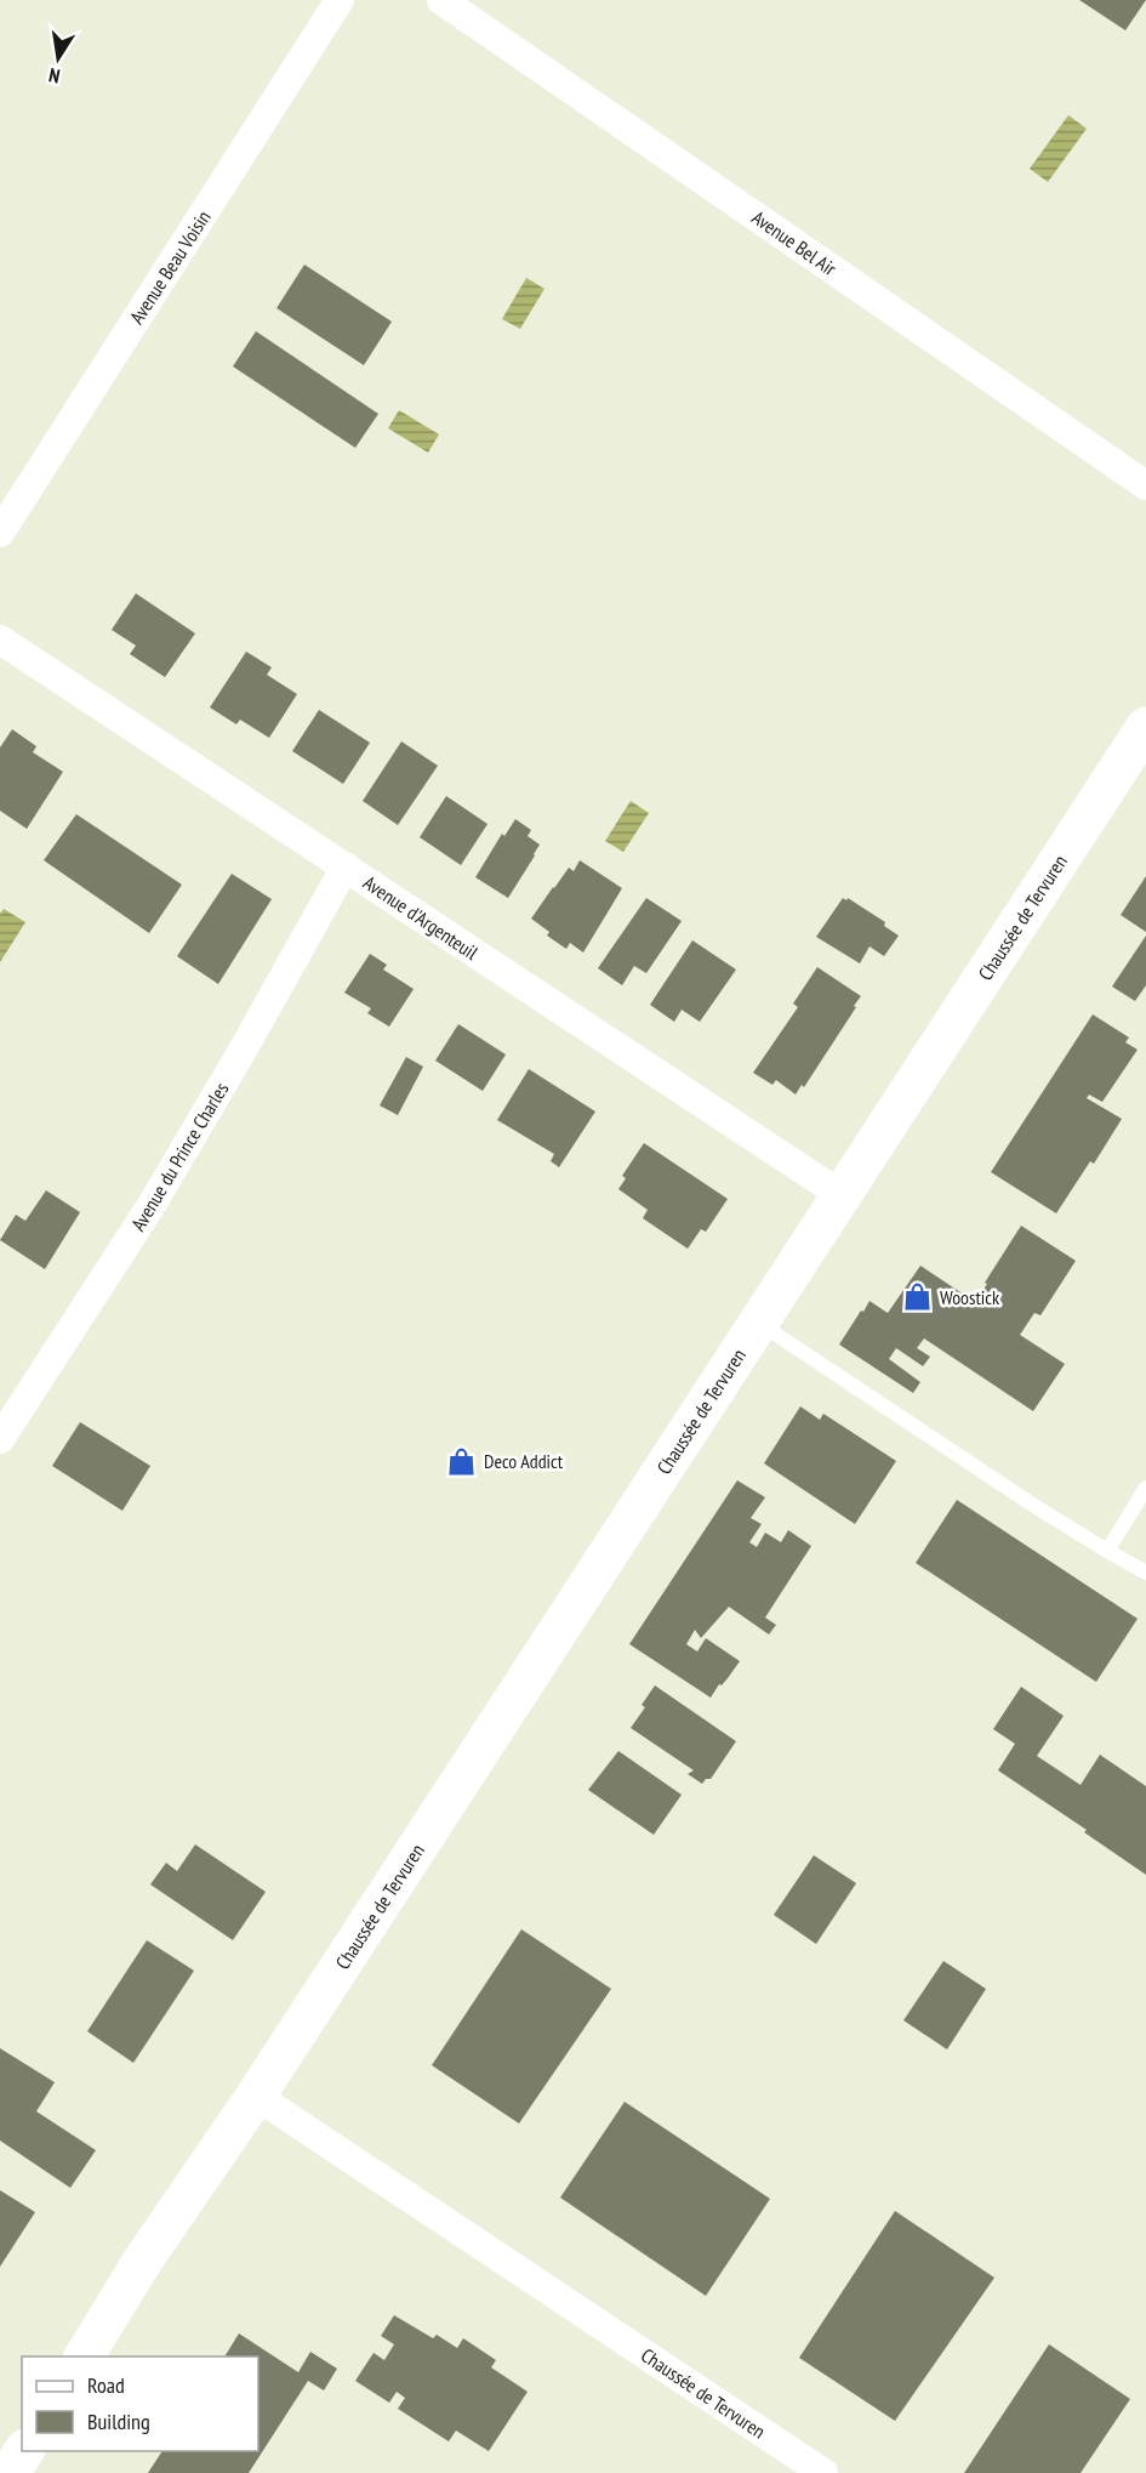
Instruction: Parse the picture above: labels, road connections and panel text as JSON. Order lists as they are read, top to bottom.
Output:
{
  "streets": {
    "main road": ["Chaussée de Tervuren"],
    "street": [
      "Avenue Bel Air",
      "Avenue Beau Voisin",
      "Avenue d'Argenteuil",
      "Avenue du Prince Charles"
    ]
  },
  "crossings": [
    ["Avenue d'Argenteuil", "Chaussée de Tervuren"],
    ["Avenue d'Argenteuil", "Avenue du Prince Charles"]
  ],
  "places": {
    "shop": ["Woostick", "Deco Addict"]
  },
  "legend": ["Road", "Building"],
  "north": "bottom"
}
